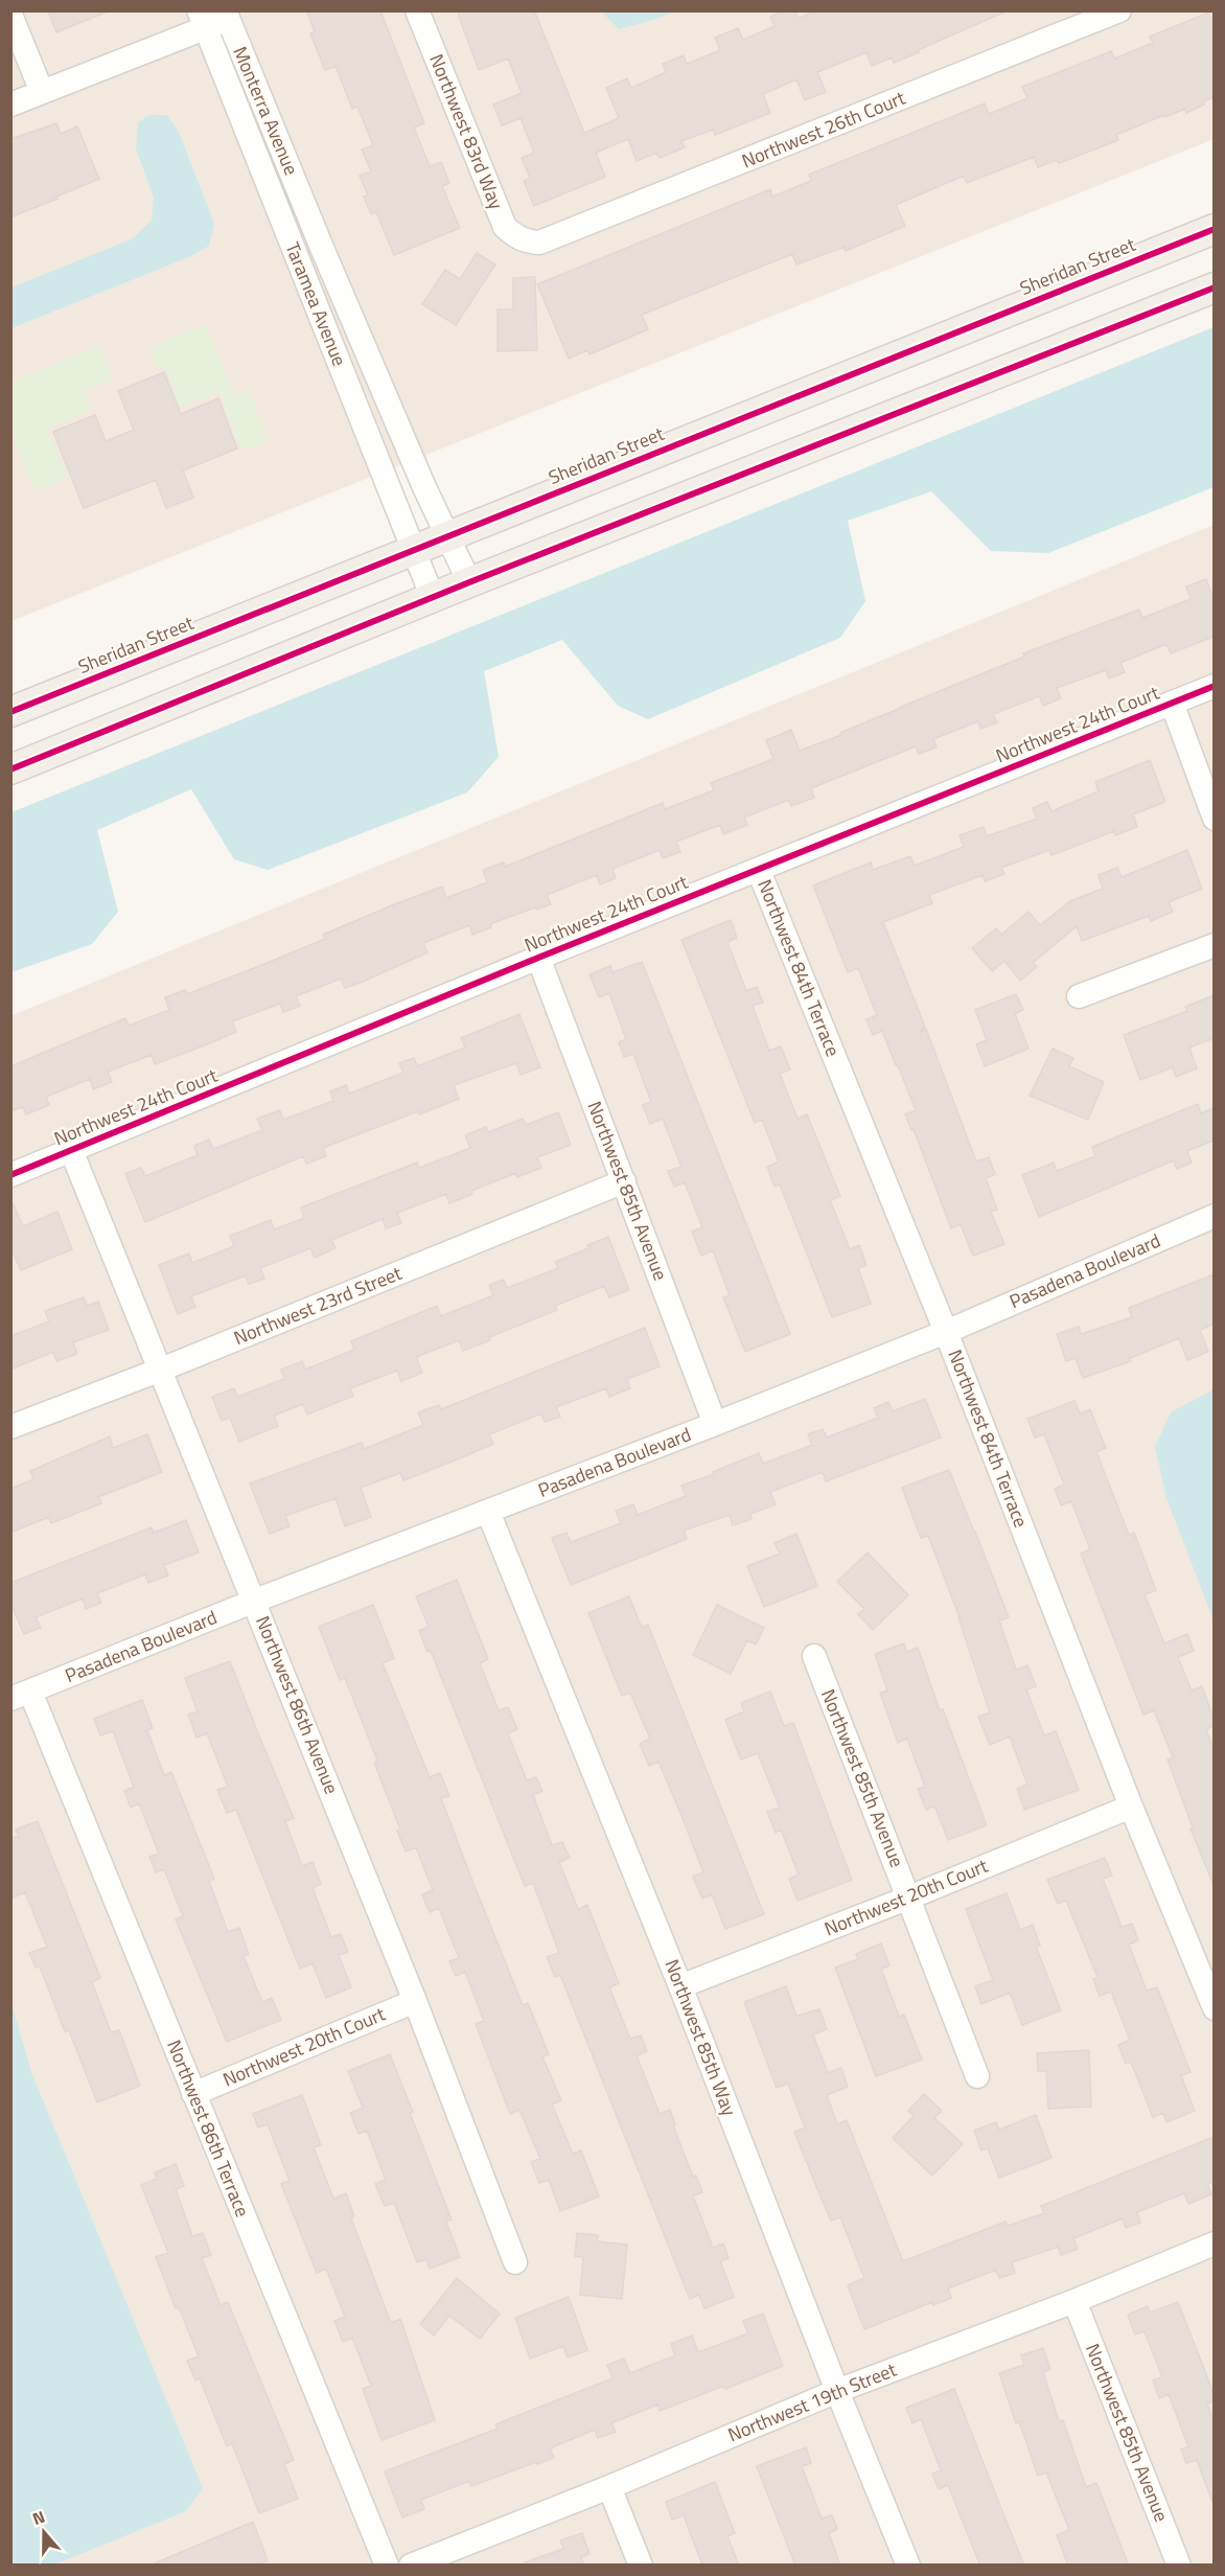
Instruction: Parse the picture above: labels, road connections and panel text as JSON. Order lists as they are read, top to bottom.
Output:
{
  "streets": {
    "main road": ["Sheridan Street"],
    "street": [
      "Monterra Avenue",
      "Northwest 26th Court",
      "Northwest 83rd Way",
      "Taramea Avenue",
      "Northwest 24th Court",
      "Northwest 84th Terrace",
      "Northwest 85th Avenue",
      "Pasadena Boulevard",
      "Northwest 23rd Street",
      "Northwest 86th Avenue",
      "Northwest 20th Court",
      "Northwest 85th Way",
      "Northwest 86th Terrace",
      "Northwest 19th Street"
    ]
  },
  "crossings": [
    ["Monterra Avenue", "Taramea Avenue"],
    ["Northwest 26th Court", "Northwest 83rd Way"],
    ["Sheridan Street", "Taramea Avenue"],
    ["Northwest 24th Court", "Northwest 84th Terrace"],
    ["Northwest 24th Court", "Northwest 85th Avenue"],
    ["Northwest 24th Court", "Northwest 86th Avenue"],
    ["Northwest 84th Terrace", "Pasadena Boulevard"],
    ["Northwest 84th Terrace", "Northwest 20th Court"],
    ["Northwest 85th Avenue", "Pasadena Boulevard"],
    ["Northwest 85th Avenue", "Northwest 23rd Street"],
    ["Northwest 85th Avenue", "Northwest 20th Court"],
    ["Northwest 85th Avenue", "Northwest 19th Street"],
    ["Pasadena Boulevard", "Northwest 86th Avenue"],
    ["Pasadena Boulevard", "Northwest 85th Way"],
    ["Pasadena Boulevard", "Northwest 86th Terrace"],
    ["Northwest 23rd Street", "Northwest 86th Avenue"],
    ["Northwest 86th Avenue", "Northwest 20th Court"],
    ["Northwest 20th Court", "Northwest 85th Way"],
    ["Northwest 20th Court", "Northwest 86th Terrace"],
    ["Northwest 85th Way", "Northwest 19th Street"]
  ],
  "north": "top"
}
